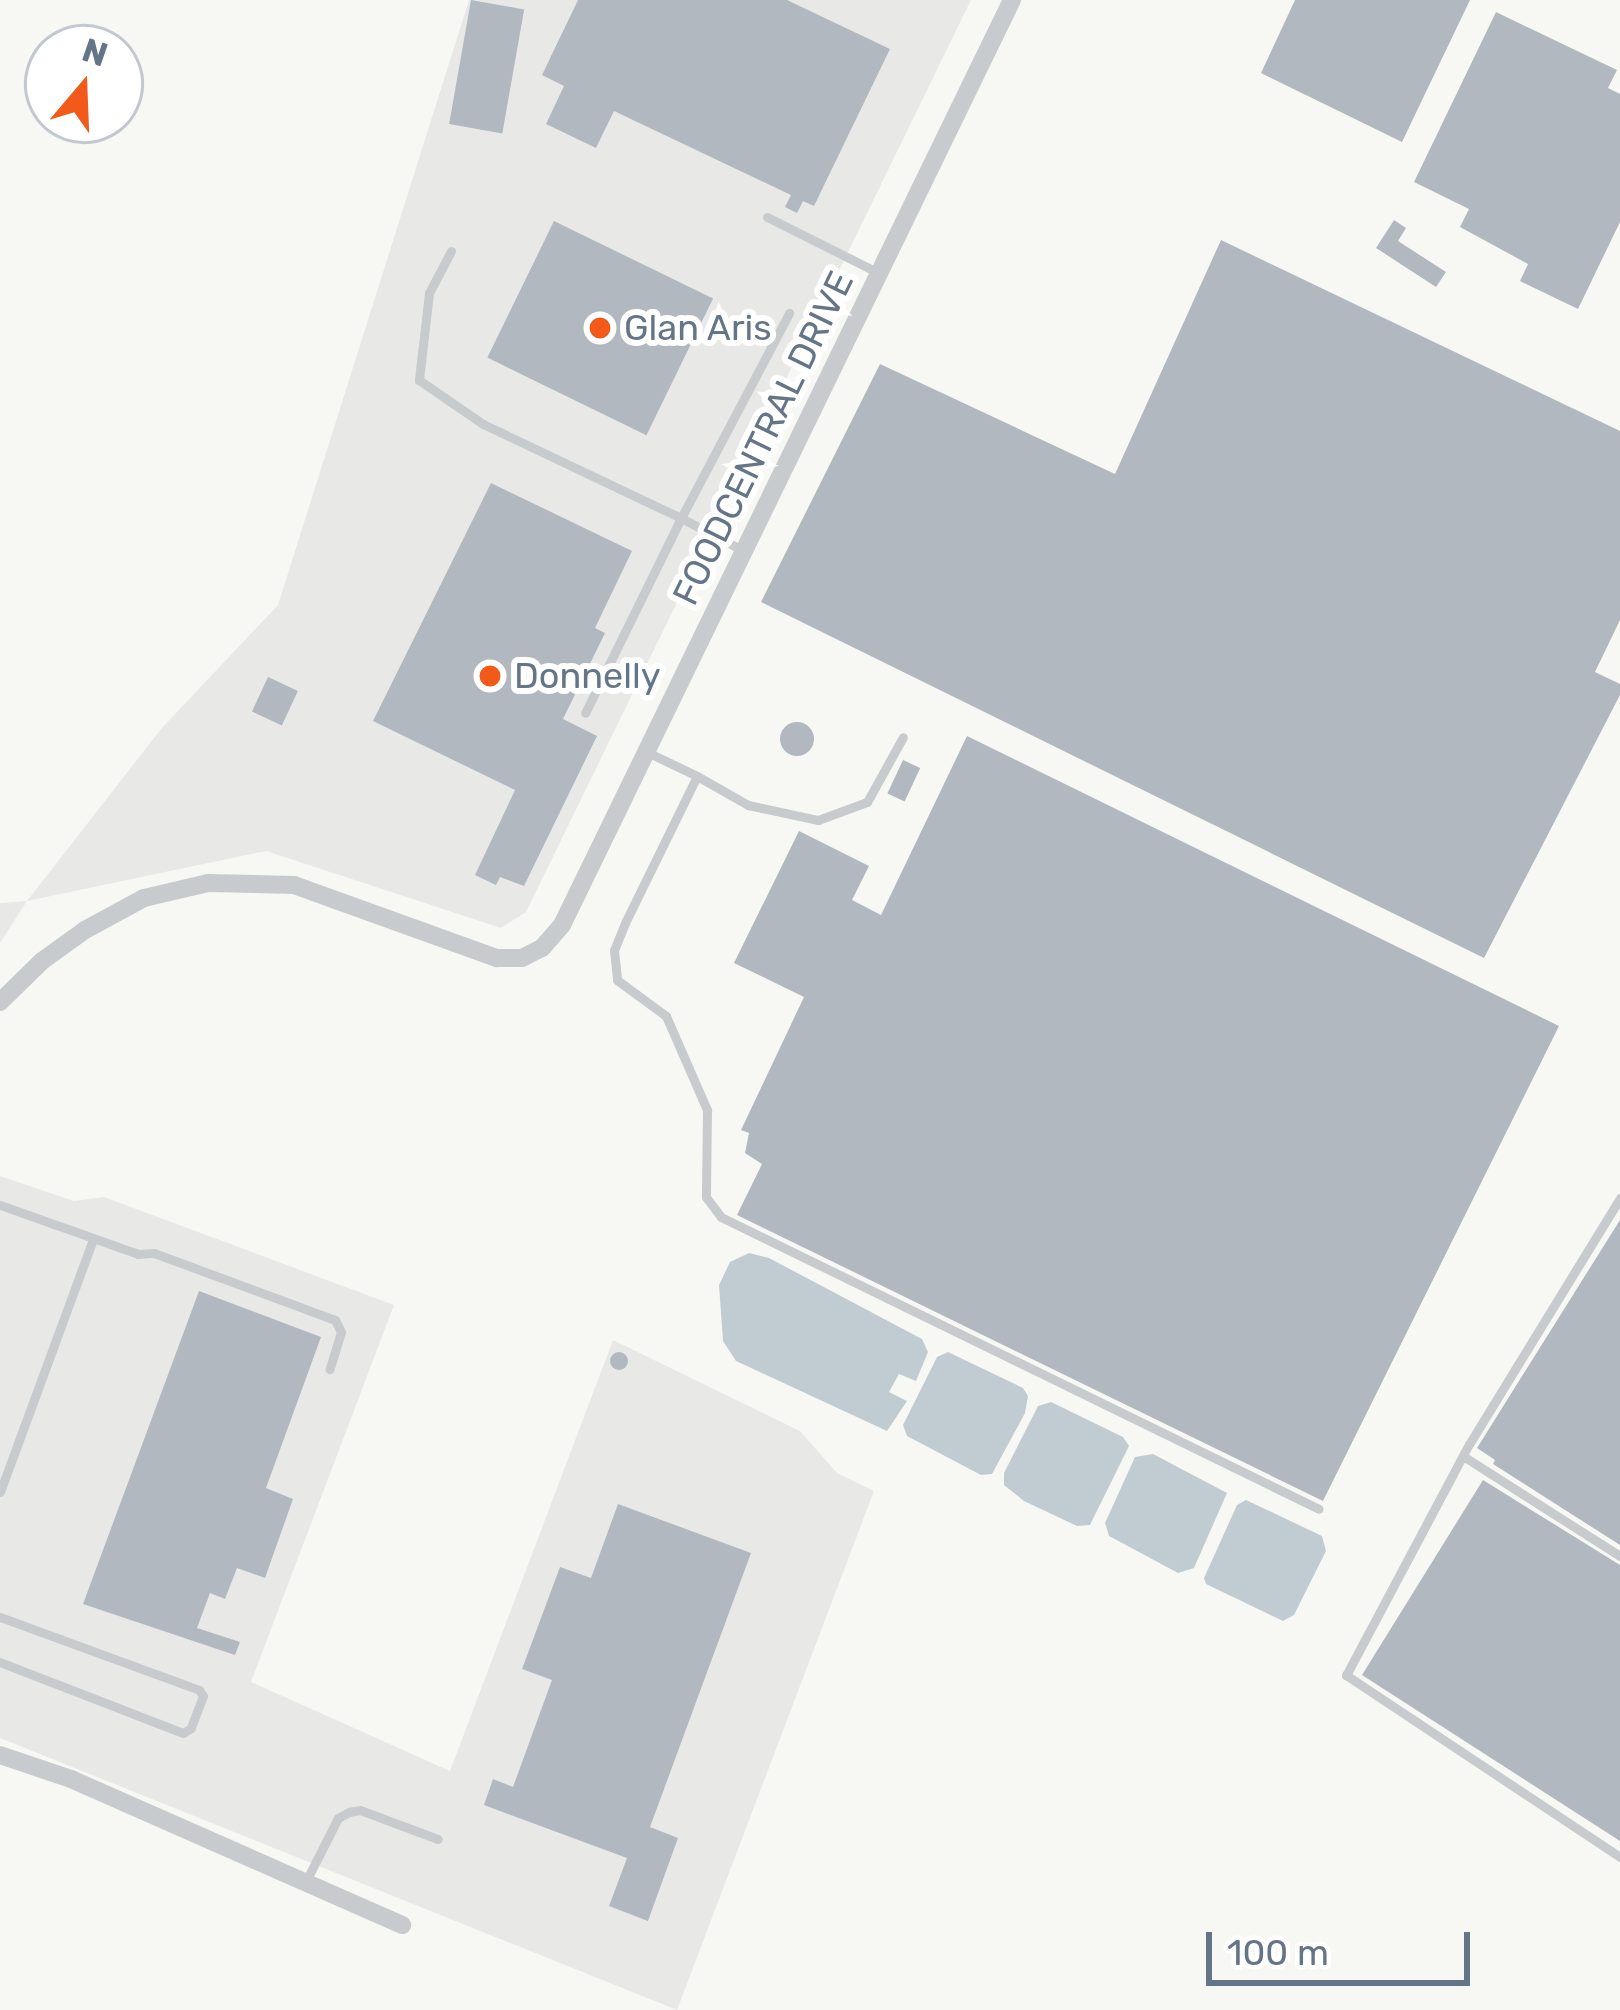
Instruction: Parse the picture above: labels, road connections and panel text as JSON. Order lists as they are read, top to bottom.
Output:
{
  "streets": {
    "street": ["FOODCENTRAL DRIVE"]
  },
  "places": ["Glan Aris", "Donnelly"],
  "scale_bar": "100 m",
  "north": "top"
}
